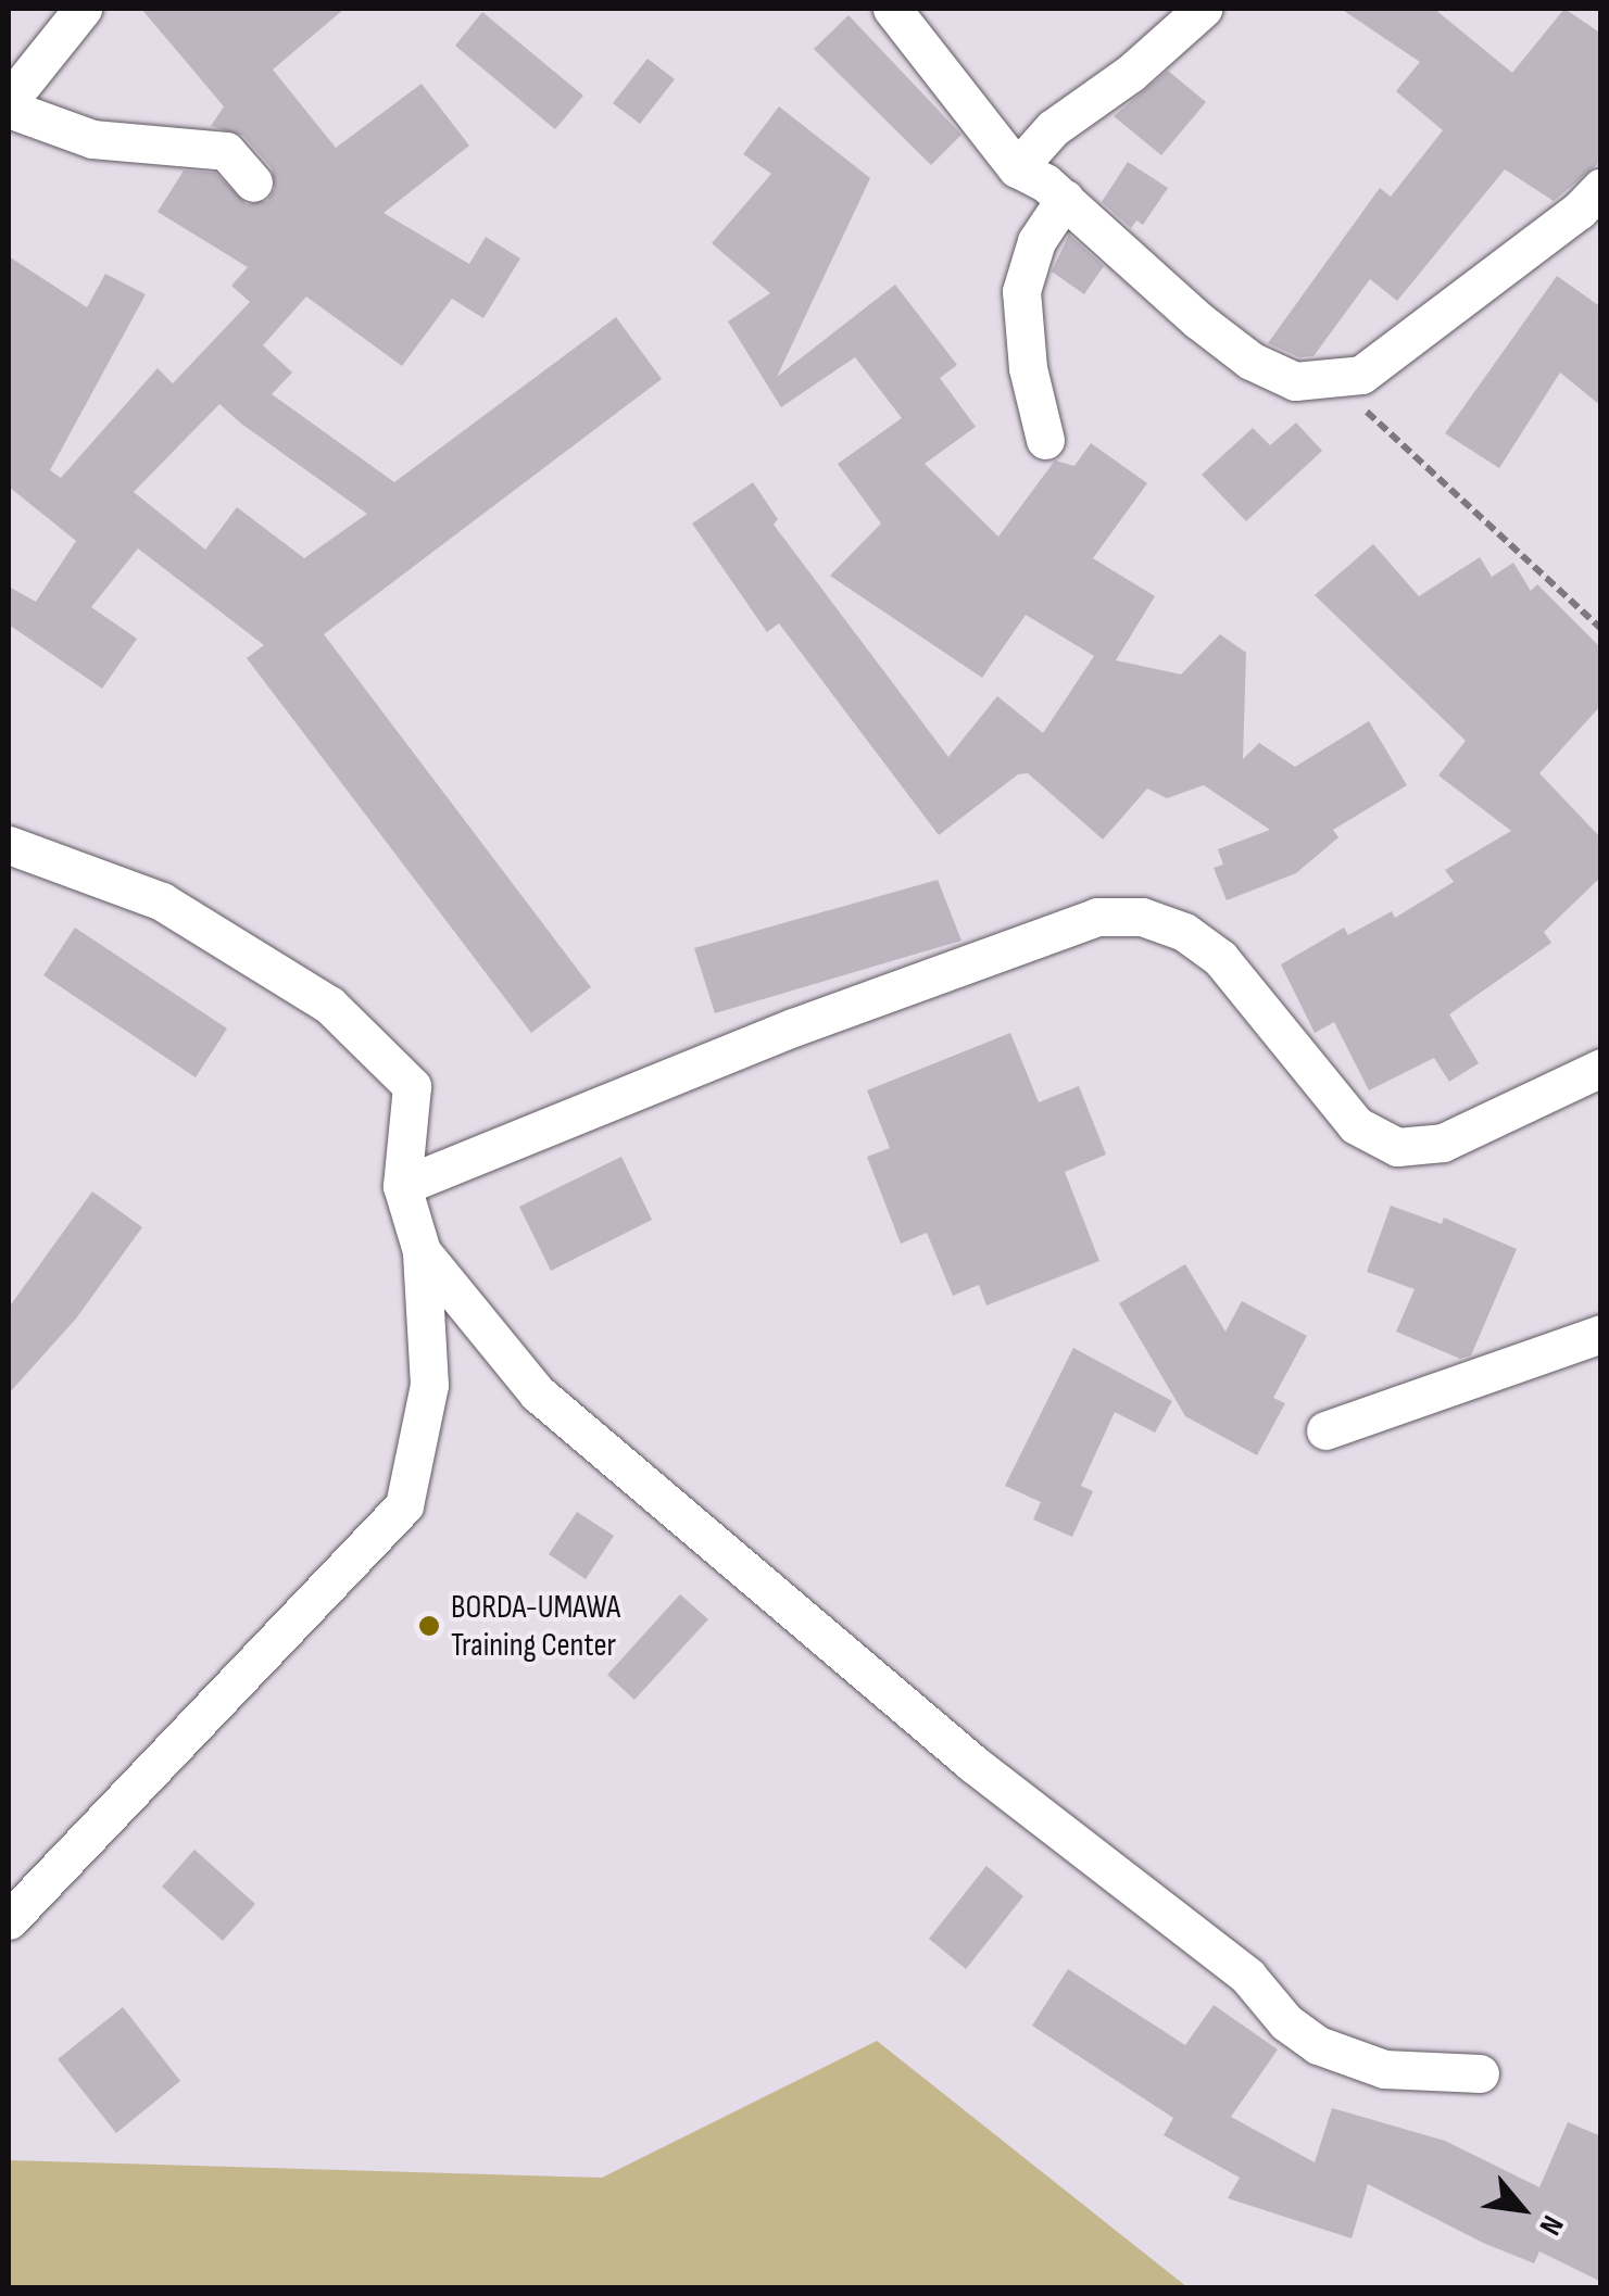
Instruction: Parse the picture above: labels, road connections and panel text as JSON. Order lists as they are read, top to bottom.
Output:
{
  "places": ["BORDA-UMAWA Training Center"],
  "north": "bottom right"
}
